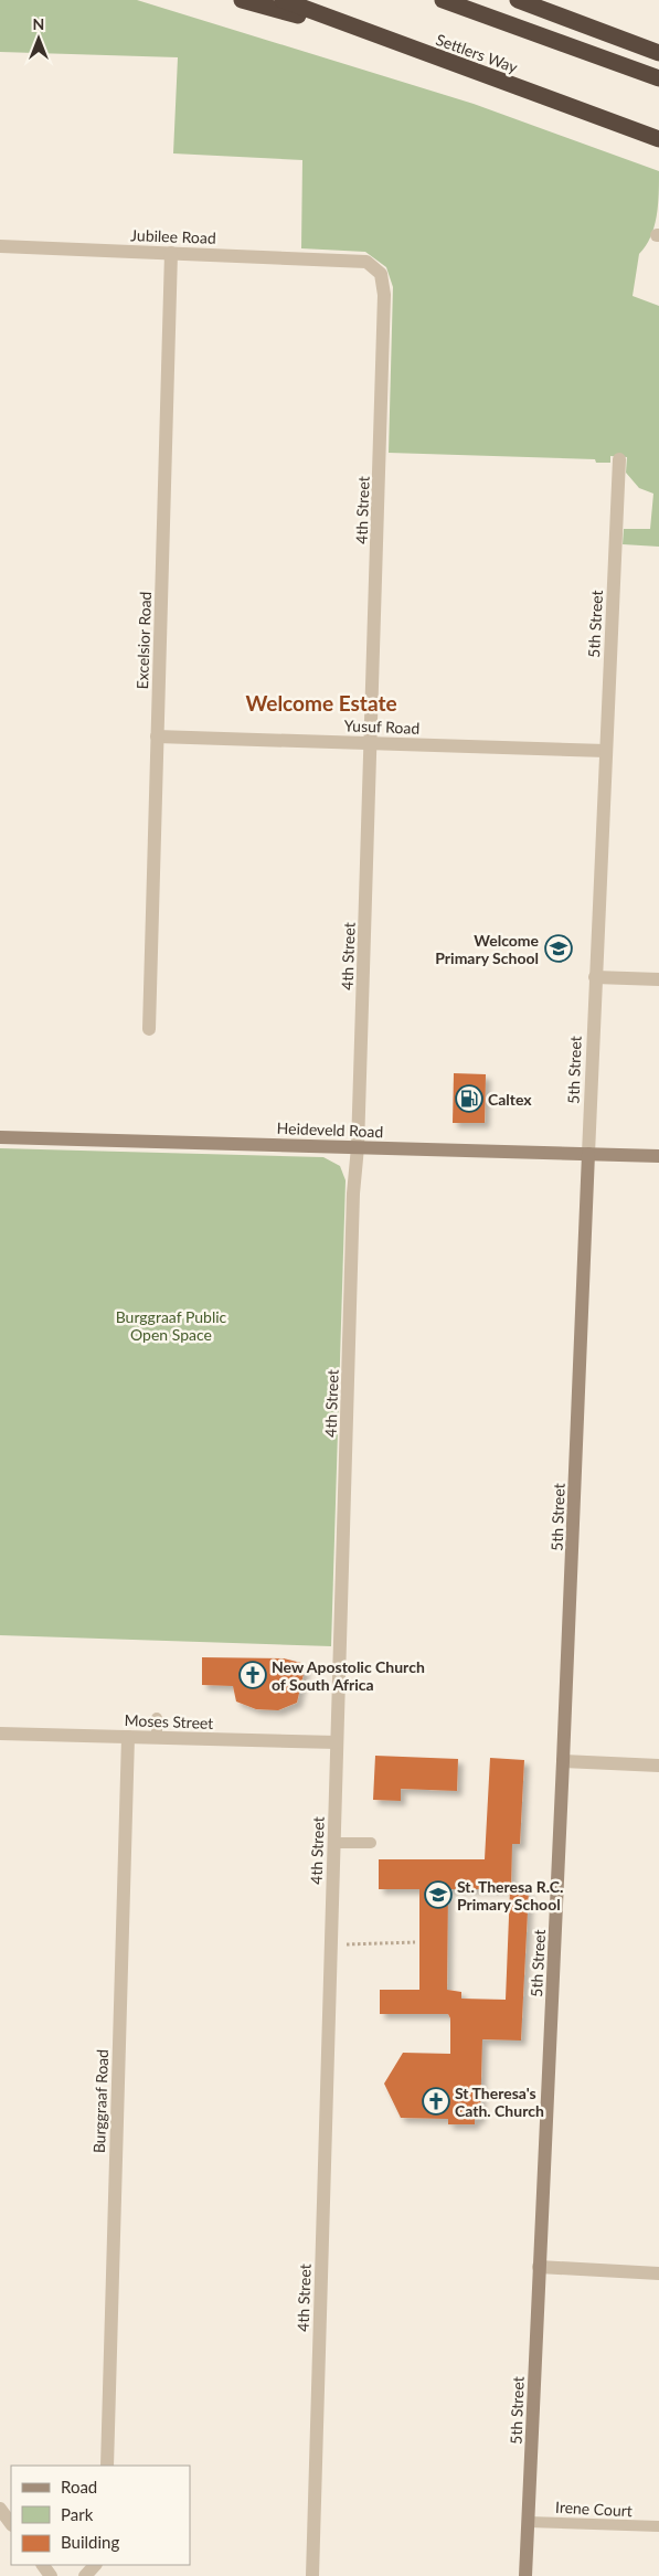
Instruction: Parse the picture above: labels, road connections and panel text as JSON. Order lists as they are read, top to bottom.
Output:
{
  "streets": {
    "highway": ["Settlers Way"],
    "street": [
      "Jubilee Road",
      "4th Street",
      "5th Street",
      "Excelsior Road",
      "Yusuf Road",
      "Heideveld Road",
      "Moses Street",
      "Burggraaf Road"
    ],
    "lane": ["Irene Court"]
  },
  "crossings": [
    ["Jubilee Road", "4th Street"],
    ["Jubilee Road", "Excelsior Road"],
    ["4th Street", "Yusuf Road"],
    ["4th Street", "Heideveld Road"],
    ["4th Street", "Moses Street"],
    ["5th Street", "Yusuf Road"],
    ["5th Street", "Heideveld Road"],
    ["5th Street", "Irene Court"],
    ["Excelsior Road", "Yusuf Road"],
    ["Moses Street", "Burggraaf Road"]
  ],
  "districts": ["Welcome Estate"],
  "parks": ["Burggraaf Public Open Space"],
  "places": {
    "school or university": ["Welcome Primary School", "St. Theresa R.C. Primary School"],
    "fuel station": ["Caltex"],
    "church": ["New Apostolic Church of South Africa", "St Theresa's Cath. Church"]
  },
  "legend": ["Road", "Park", "Building"],
  "north": "top"
}
